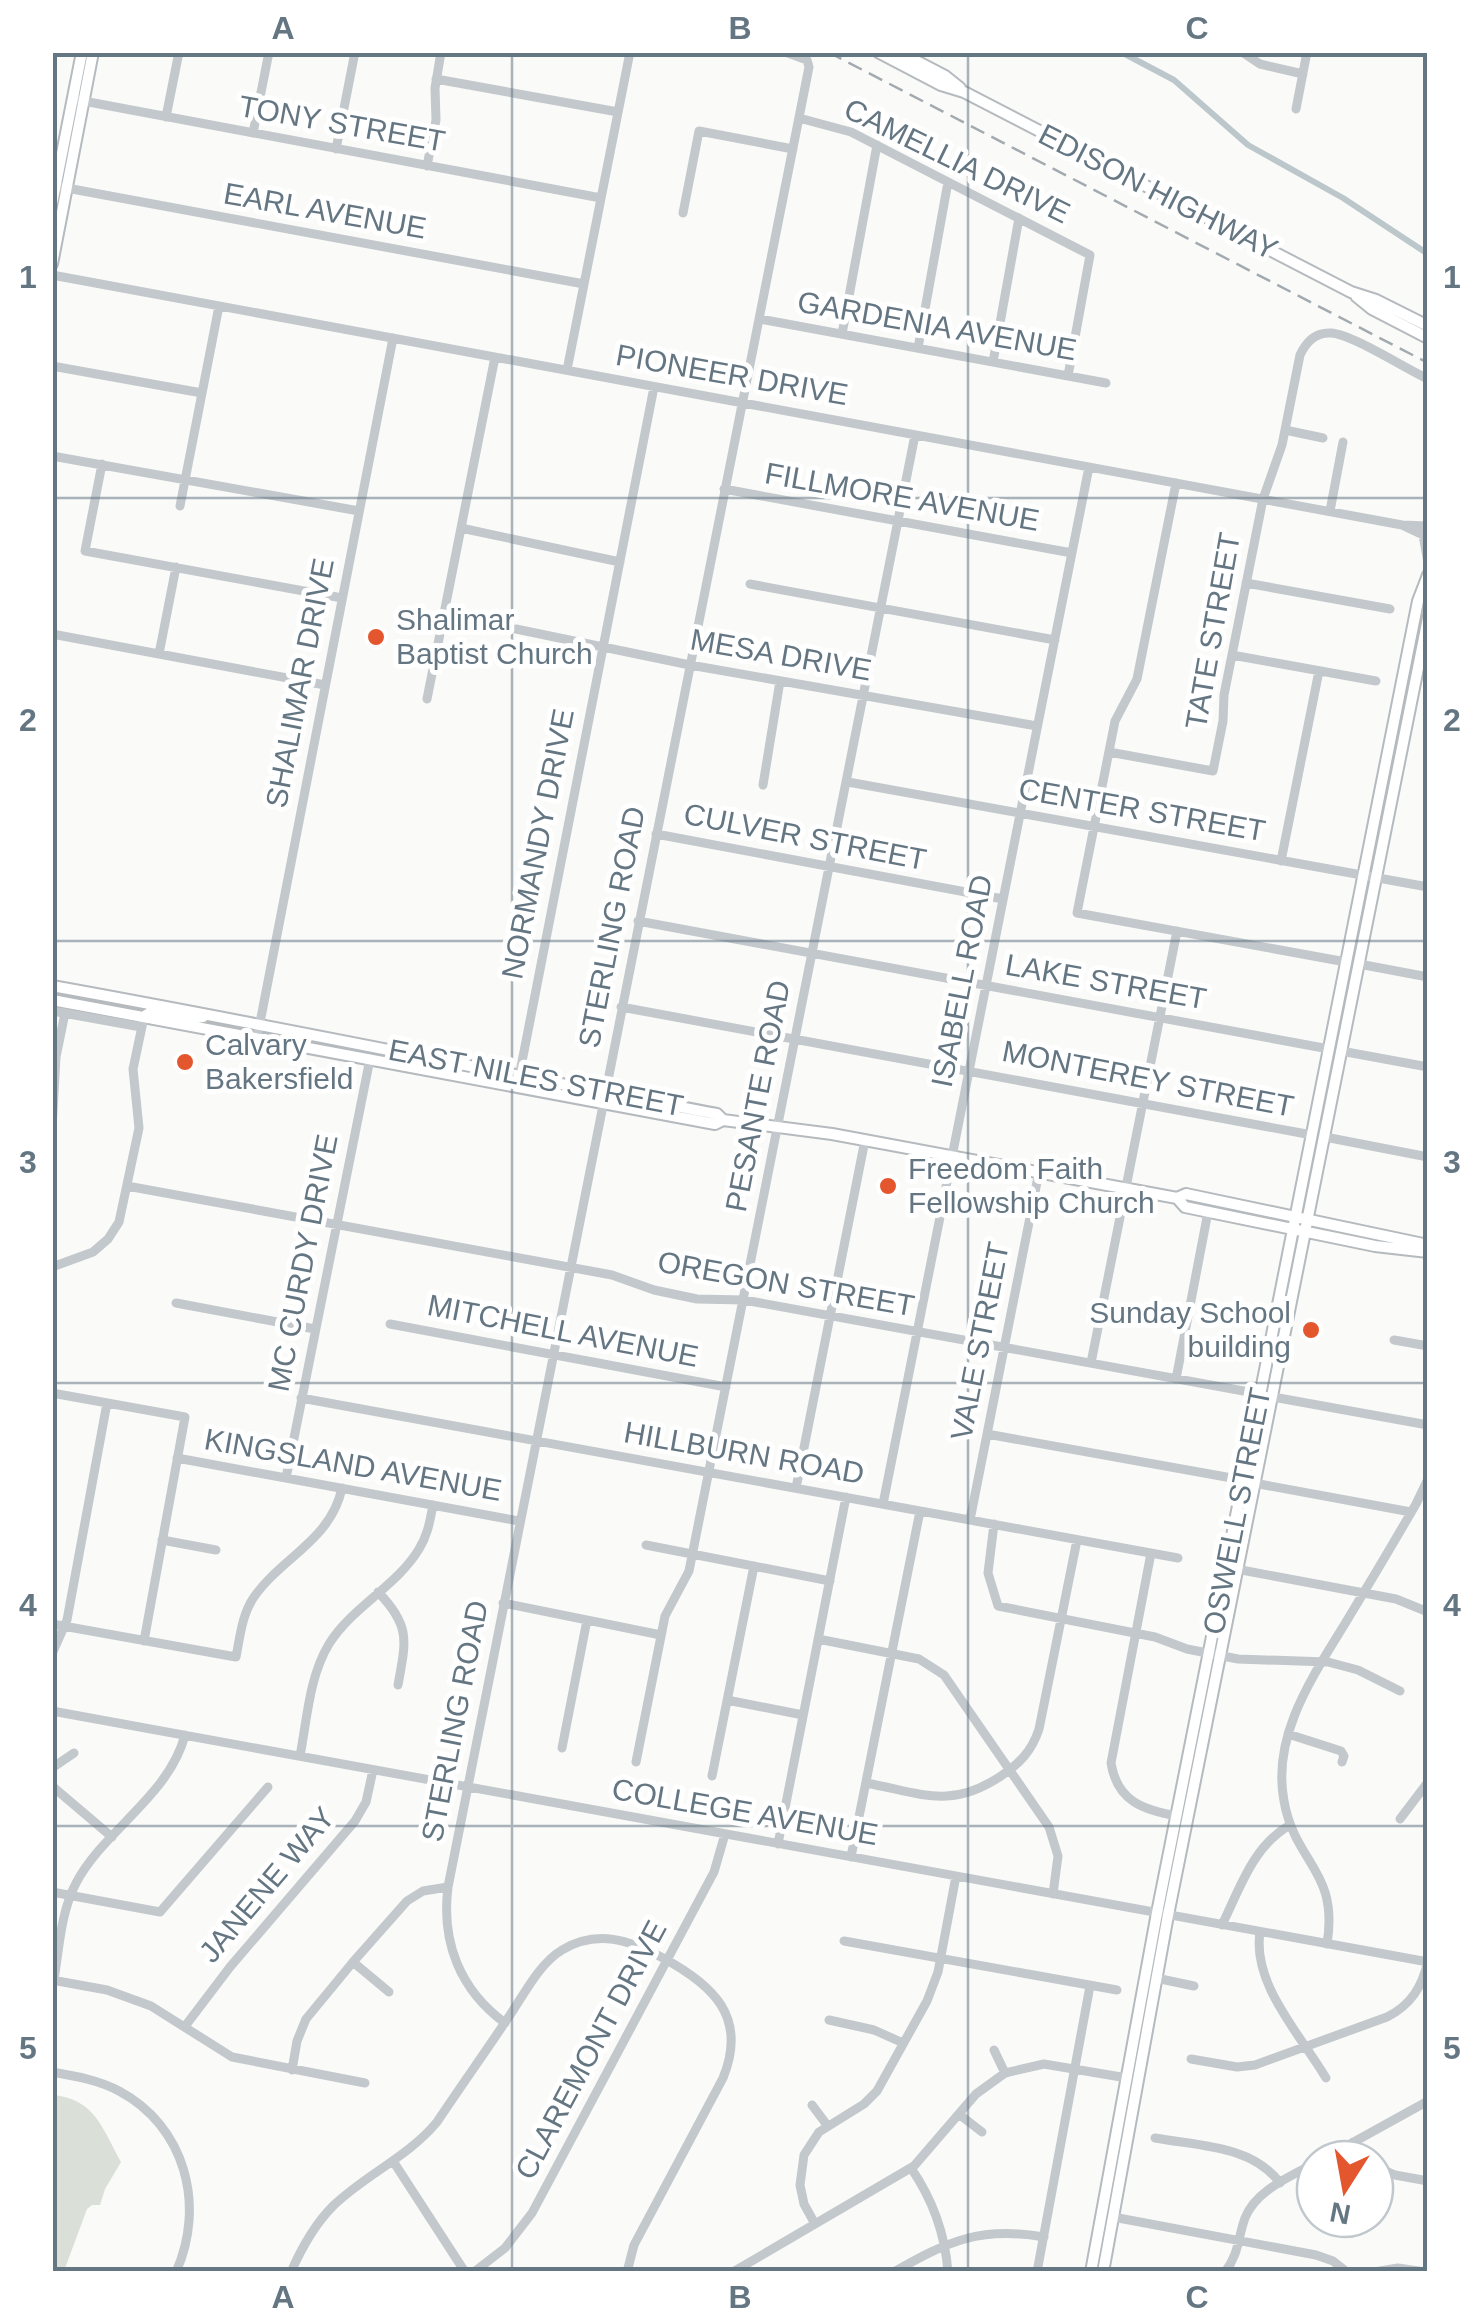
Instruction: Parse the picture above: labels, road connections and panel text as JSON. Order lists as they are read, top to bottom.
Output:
{
  "streets": {
    "main road": ["EDISON HIGHWAY", "EAST NILES STREET", "OSWELL STREET"],
    "street": [
      "TONY STREET",
      "CAMELLIA DRIVE",
      "EARL AVENUE",
      "GARDENIA AVENUE",
      "PIONEER DRIVE",
      "FILLMORE AVENUE",
      "TATE STREET",
      "MESA DRIVE",
      "SHALIMAR DRIVE",
      "CENTER STREET",
      "CULVER STREET",
      "NORMANDY DRIVE",
      "STERLING ROAD",
      "ISABELL ROAD",
      "LAKE STREET",
      "MONTEREY STREET",
      "PESANTE ROAD",
      "MC CURDY DRIVE",
      "OREGON STREET",
      "MITCHELL AVENUE",
      "VALE STREET",
      "HILLBURN ROAD",
      "KINGSLAND AVENUE",
      "COLLEGE AVENUE",
      "JANENE WAY",
      "CLAREMONT DRIVE"
    ]
  },
  "crossings": [
    ["CAMELLIA DRIVE", "GARDENIA AVENUE"],
    ["CAMELLIA DRIVE", "STERLING ROAD"],
    ["GARDENIA AVENUE", "STERLING ROAD"],
    ["PIONEER DRIVE", "TATE STREET"],
    ["PIONEER DRIVE", "SHALIMAR DRIVE"],
    ["PIONEER DRIVE", "NORMANDY DRIVE"],
    ["PIONEER DRIVE", "STERLING ROAD"],
    ["PIONEER DRIVE", "ISABELL ROAD"],
    ["PIONEER DRIVE", "PESANTE ROAD"],
    ["FILLMORE AVENUE", "STERLING ROAD"],
    ["FILLMORE AVENUE", "ISABELL ROAD"],
    ["FILLMORE AVENUE", "PESANTE ROAD"],
    ["MESA DRIVE", "NORMANDY DRIVE"],
    ["MESA DRIVE", "STERLING ROAD"],
    ["MESA DRIVE", "ISABELL ROAD"],
    ["MESA DRIVE", "PESANTE ROAD"],
    ["SHALIMAR DRIVE", "EAST NILES STREET"],
    ["CENTER STREET", "ISABELL ROAD"],
    ["CENTER STREET", "PESANTE ROAD"],
    ["CENTER STREET", "OSWELL STREET"],
    ["CULVER STREET", "STERLING ROAD"],
    ["CULVER STREET", "ISABELL ROAD"],
    ["CULVER STREET", "PESANTE ROAD"],
    ["NORMANDY DRIVE", "EAST NILES STREET"],
    ["STERLING ROAD", "LAKE STREET"],
    ["STERLING ROAD", "EAST NILES STREET"],
    ["STERLING ROAD", "MONTEREY STREET"],
    ["STERLING ROAD", "OREGON STREET"],
    ["STERLING ROAD", "MITCHELL AVENUE"],
    ["STERLING ROAD", "HILLBURN ROAD"],
    ["STERLING ROAD", "KINGSLAND AVENUE"],
    ["STERLING ROAD", "COLLEGE AVENUE"],
    ["ISABELL ROAD", "LAKE STREET"],
    ["ISABELL ROAD", "EAST NILES STREET"],
    ["ISABELL ROAD", "MONTEREY STREET"],
    ["ISABELL ROAD", "OREGON STREET"],
    ["ISABELL ROAD", "HILLBURN ROAD"],
    ["LAKE STREET", "PESANTE ROAD"],
    ["LAKE STREET", "OSWELL STREET"],
    ["EAST NILES STREET", "PESANTE ROAD"],
    ["EAST NILES STREET", "MC CURDY DRIVE"],
    ["EAST NILES STREET", "VALE STREET"],
    ["EAST NILES STREET", "OSWELL STREET"],
    ["MONTEREY STREET", "PESANTE ROAD"],
    ["MONTEREY STREET", "OSWELL STREET"],
    ["PESANTE ROAD", "OREGON STREET"],
    ["PESANTE ROAD", "MITCHELL AVENUE"],
    ["PESANTE ROAD", "HILLBURN ROAD"],
    ["MC CURDY DRIVE", "OREGON STREET"],
    ["MC CURDY DRIVE", "HILLBURN ROAD"],
    ["MC CURDY DRIVE", "KINGSLAND AVENUE"],
    ["OREGON STREET", "VALE STREET"],
    ["OREGON STREET", "OSWELL STREET"],
    ["VALE STREET", "HILLBURN ROAD"],
    ["OSWELL STREET", "COLLEGE AVENUE"],
    ["COLLEGE AVENUE", "JANENE WAY"],
    ["COLLEGE AVENUE", "CLAREMONT DRIVE"]
  ],
  "places": [
    "Shalimar Baptist Church",
    "Calvary Bakersfield",
    "Freedom Faith Fellowship Church",
    "Sunday School building"
  ],
  "north": "bottom",
  "grid": {
    "columns": ["A", "B", "C"],
    "rows": [
      "1",
      "2",
      "3",
      "4",
      "5"
    ]
  }
}
